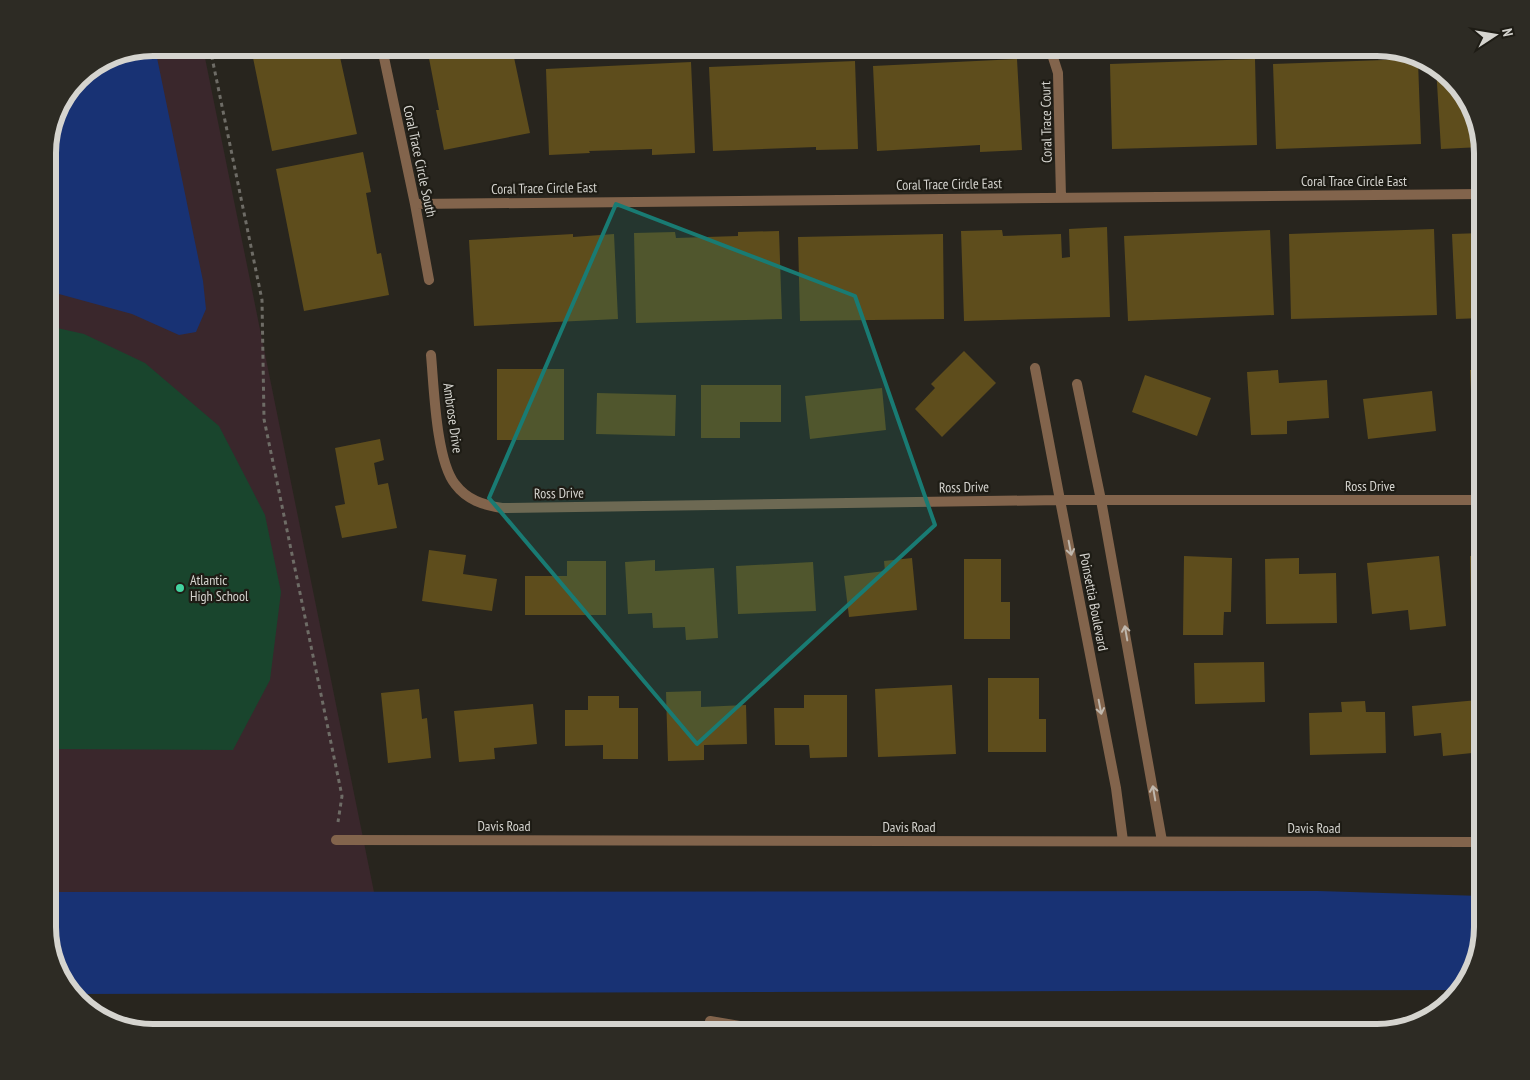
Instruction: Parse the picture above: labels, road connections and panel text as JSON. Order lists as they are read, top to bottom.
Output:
{
  "streets": {
    "street": [
      "Coral Trace Court",
      "Coral Trace Circle South",
      "Coral Trace Circle East",
      "Ambrose Drive",
      "Ross Drive",
      "Poinsettia Boulevard",
      "Davis Road"
    ]
  },
  "crossings": [
    ["Coral Trace Court", "Coral Trace Circle East"],
    ["Coral Trace Circle South", "Coral Trace Circle East"],
    ["Ambrose Drive", "Ross Drive"],
    ["Ross Drive", "Poinsettia Boulevard"],
    ["Poinsettia Boulevard", "Davis Road"]
  ],
  "places": ["Atlantic High School"],
  "north": "right"
}
